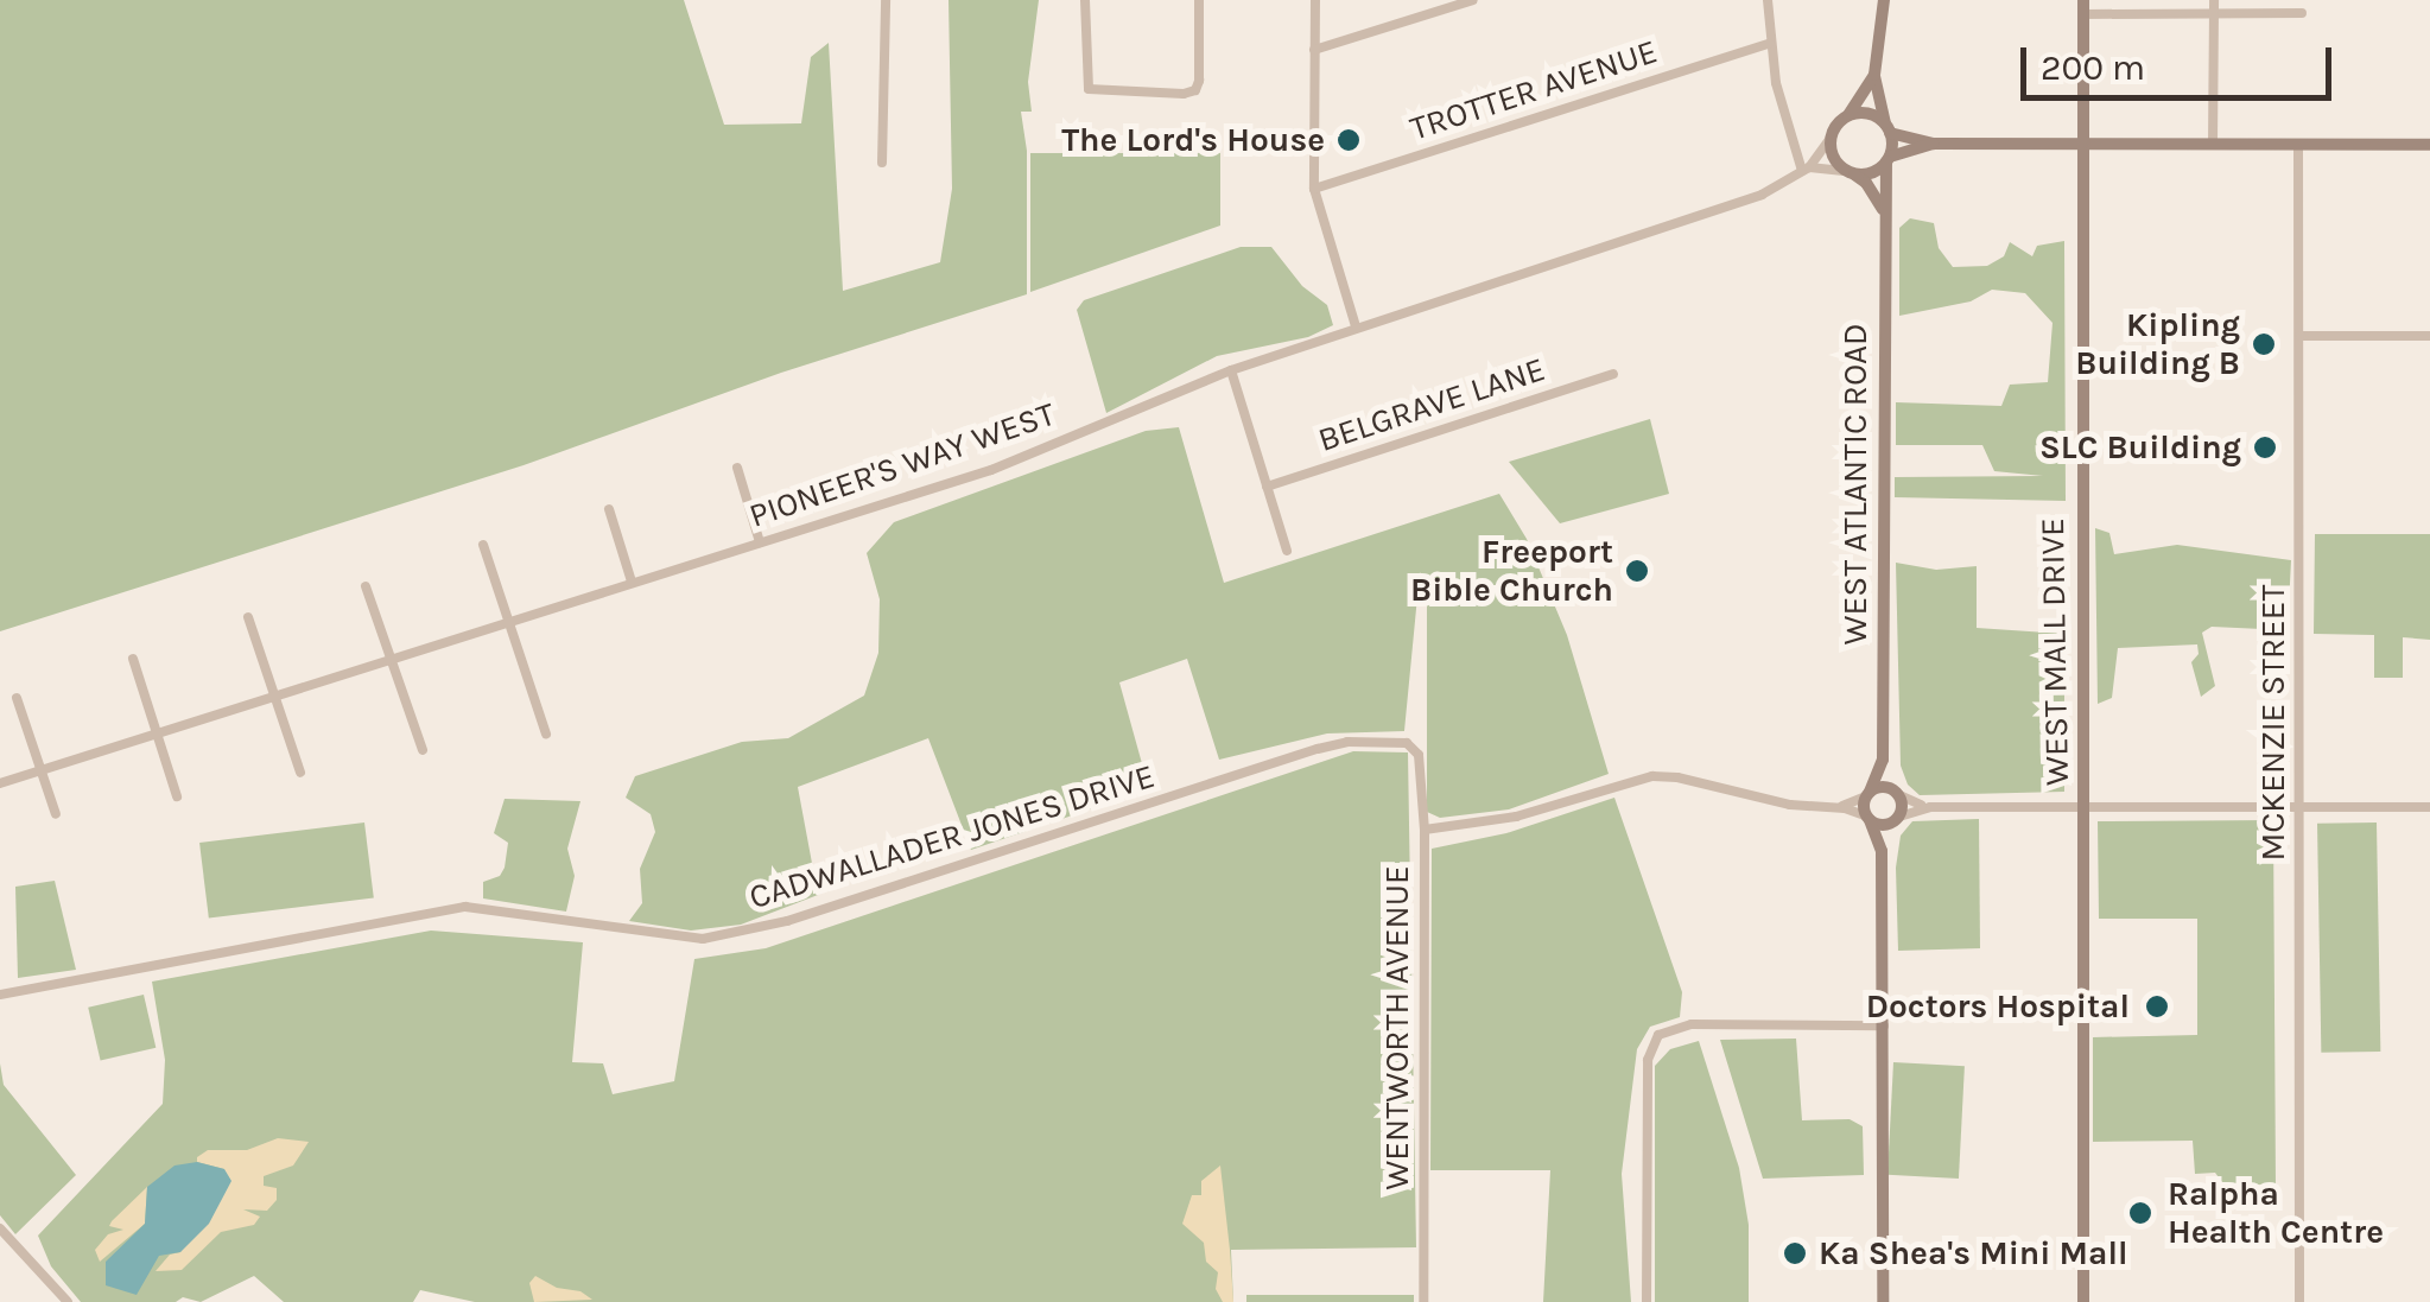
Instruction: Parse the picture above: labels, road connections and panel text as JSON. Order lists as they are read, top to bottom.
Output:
{
  "streets": {
    "main road": ["WEST ATLANTIC ROAD", "WEST MALL DRIVE"],
    "street": [
      "TROTTER AVENUE",
      "BELGRAVE LANE",
      "PIONEER'S WAY WEST",
      "MCKENZIE STREET",
      "CADWALLADER JONES DRIVE",
      "WENTWORTH AVENUE"
    ]
  },
  "crossings": [
    ["PIONEER'S WAY WEST", "WEST ATLANTIC ROAD"],
    ["CADWALLADER JONES DRIVE", "WENTWORTH AVENUE"]
  ],
  "places": [
    "The Lord's House",
    "Kipling Building B",
    "SLC Building",
    "Freeport Bible Church",
    "Doctors Hospital",
    "Ralpha Health Centre",
    "Ka Shea's Mini Mall"
  ],
  "scale_bar": "200 m"
}
